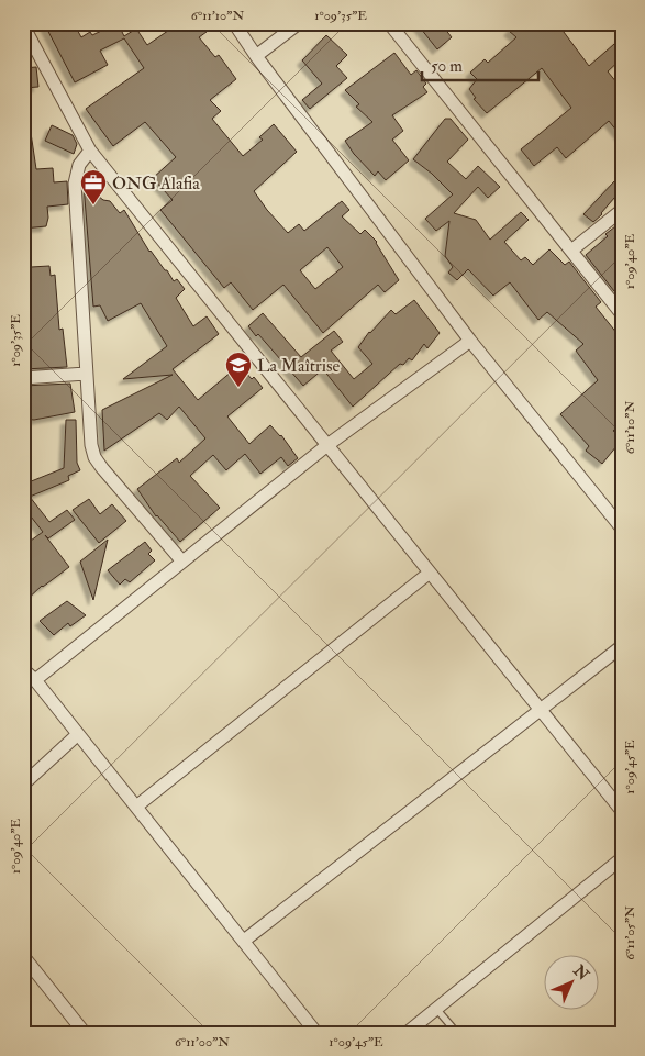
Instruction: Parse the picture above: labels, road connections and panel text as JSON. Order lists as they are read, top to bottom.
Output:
{
  "places": {
    "office": ["ONG Alafia"],
    "school or university": ["La Maîtrise"]
  },
  "scale_bar": "50 m",
  "north": "top right",
  "coordinates": [
    "6°11'10\"N",
    "1°09'35\"E",
    "1°09'40\"E",
    "1°09'45\"E",
    "6°11'05\"N",
    "6°11'00\"N"
  ]
}
